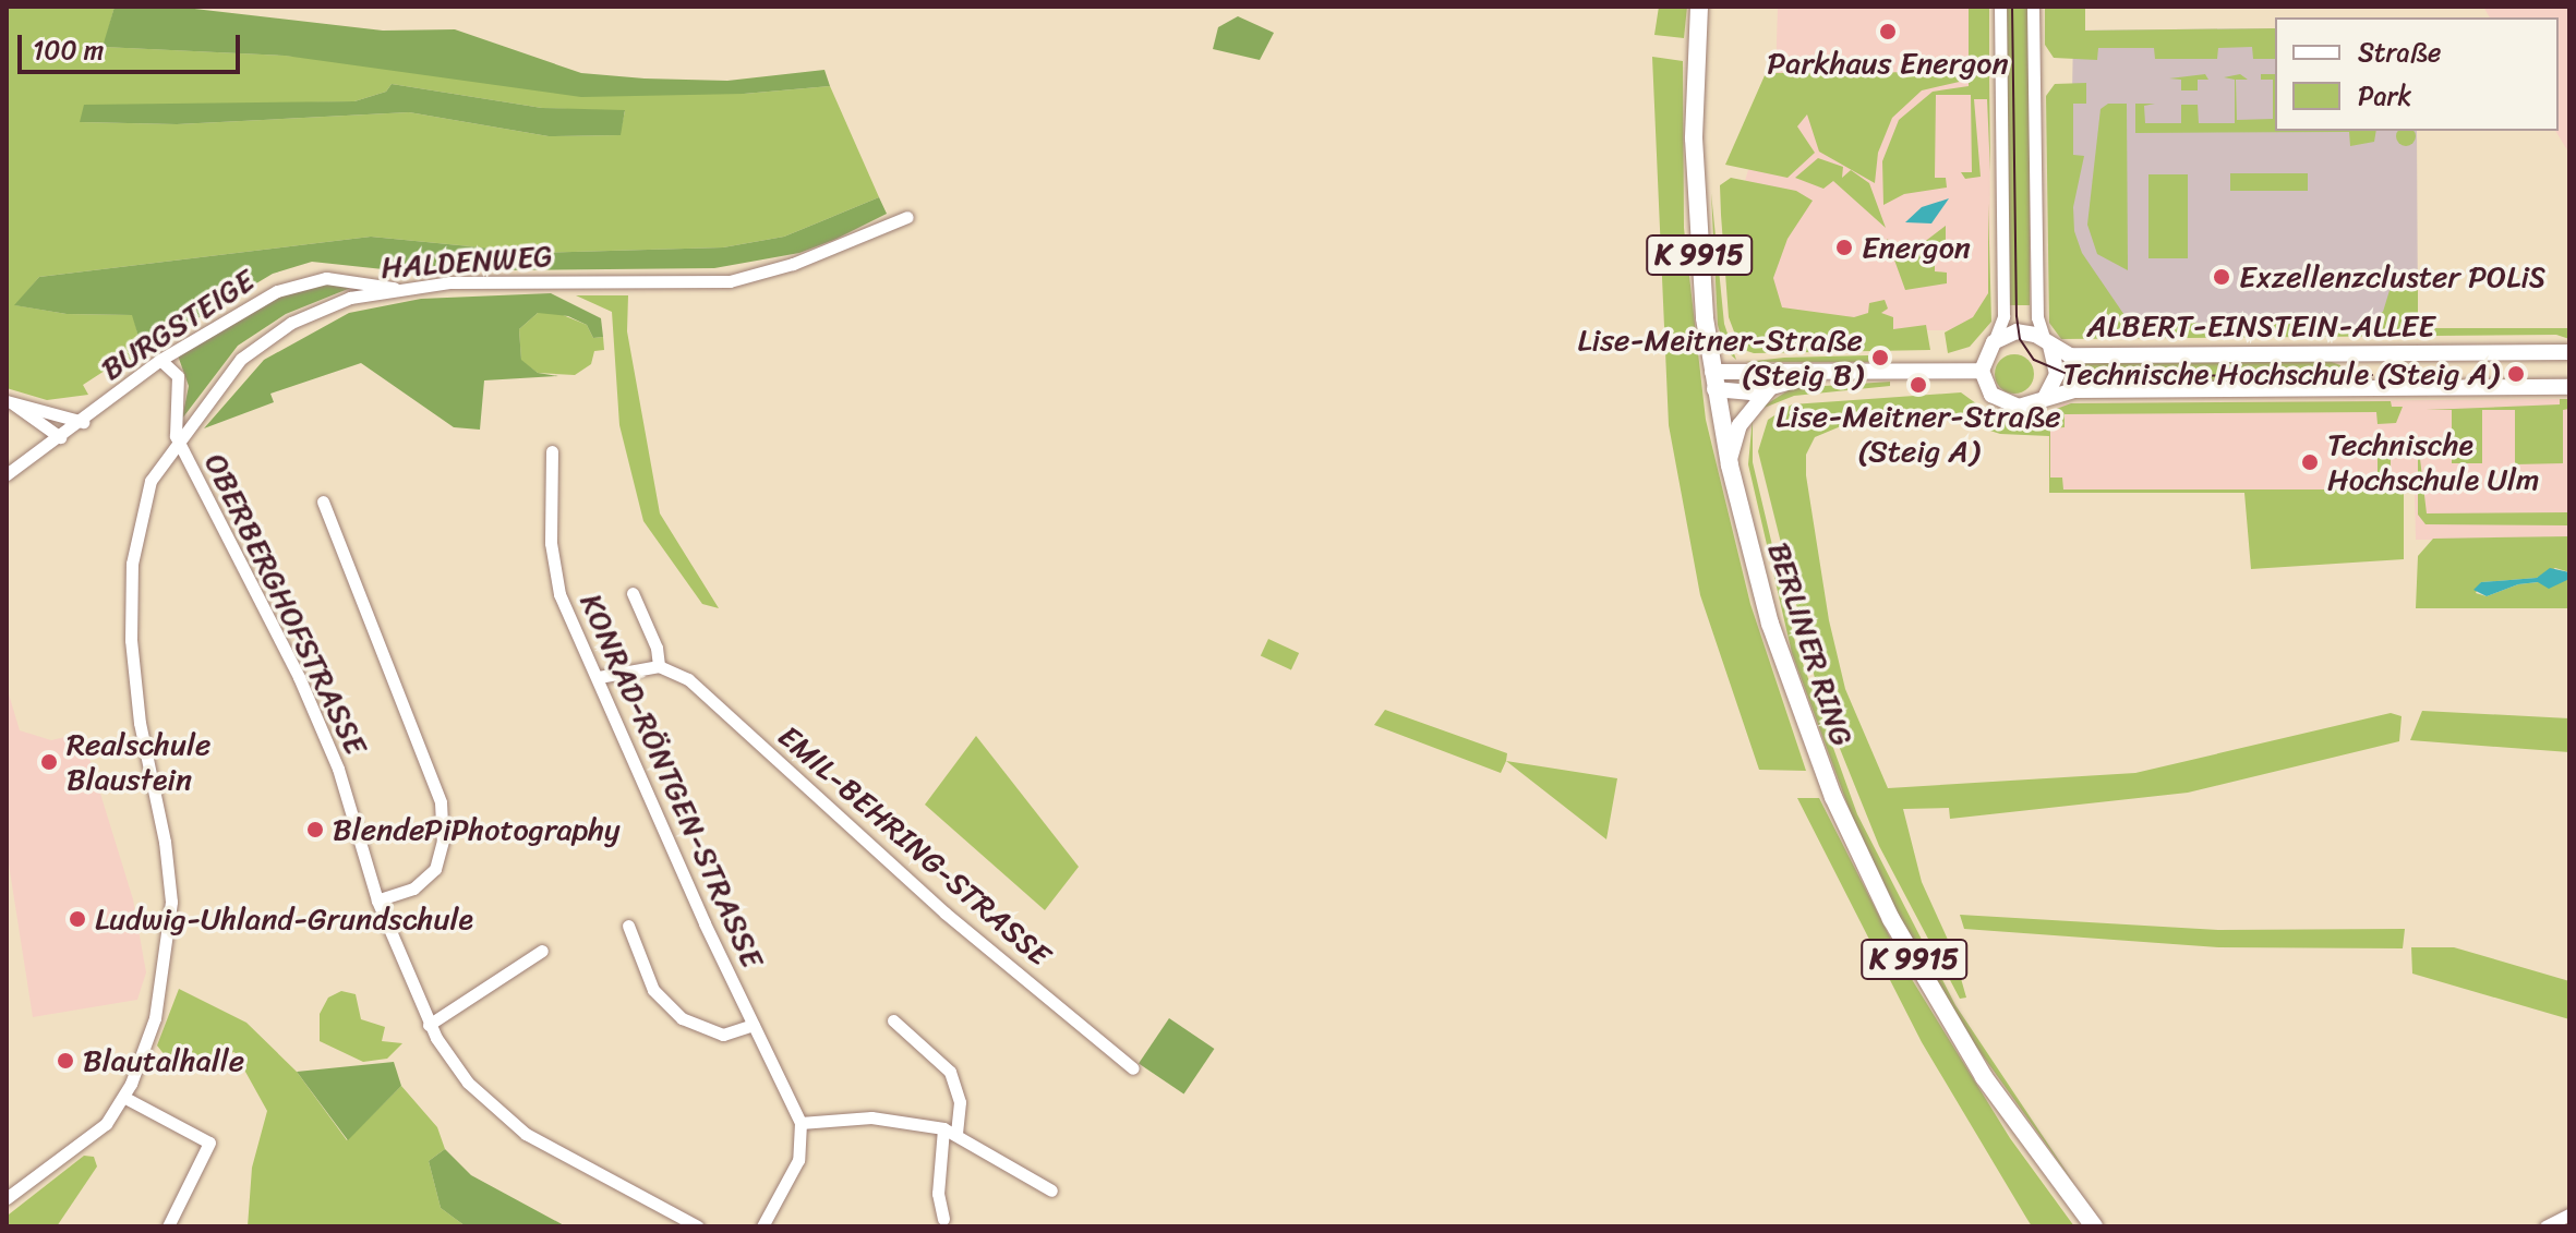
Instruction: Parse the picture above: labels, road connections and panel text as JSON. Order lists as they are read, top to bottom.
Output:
{
  "streets": {
    "main road": ["K 9915", "BERLINER RING"],
    "street": [
      "HALDENWEG",
      "BURGSTEIGE",
      "ALBERT-EINSTEIN-ALLEE",
      "OBERBERGHOFSTRASSE",
      "KONRAD-RÖNTGEN-STRASSE",
      "EMIL-BEHRING-STRASSE"
    ]
  },
  "crossings": [
    ["HALDENWEG", "BURGSTEIGE"],
    ["HALDENWEG", "OBERBERGHOFSTRASSE"],
    ["BURGSTEIGE", "OBERBERGHOFSTRASSE"]
  ],
  "places": [
    "Parkhaus Energon",
    "Energon",
    "Exzellenzcluster POLiS",
    "Lise-Meitner-Straße (Steig B)",
    "Technische Hochschule (Steig A)",
    "Lise-Meitner-Straße (Steig A)",
    "Technische Hochschule Ulm",
    "Realschule Blaustein",
    "BlendePiPhotography",
    "Ludwig-Uhland-Grundschule",
    "Blautalhalle"
  ],
  "legend": ["Straße", "Park"],
  "scale_bar": "100 m"
}
